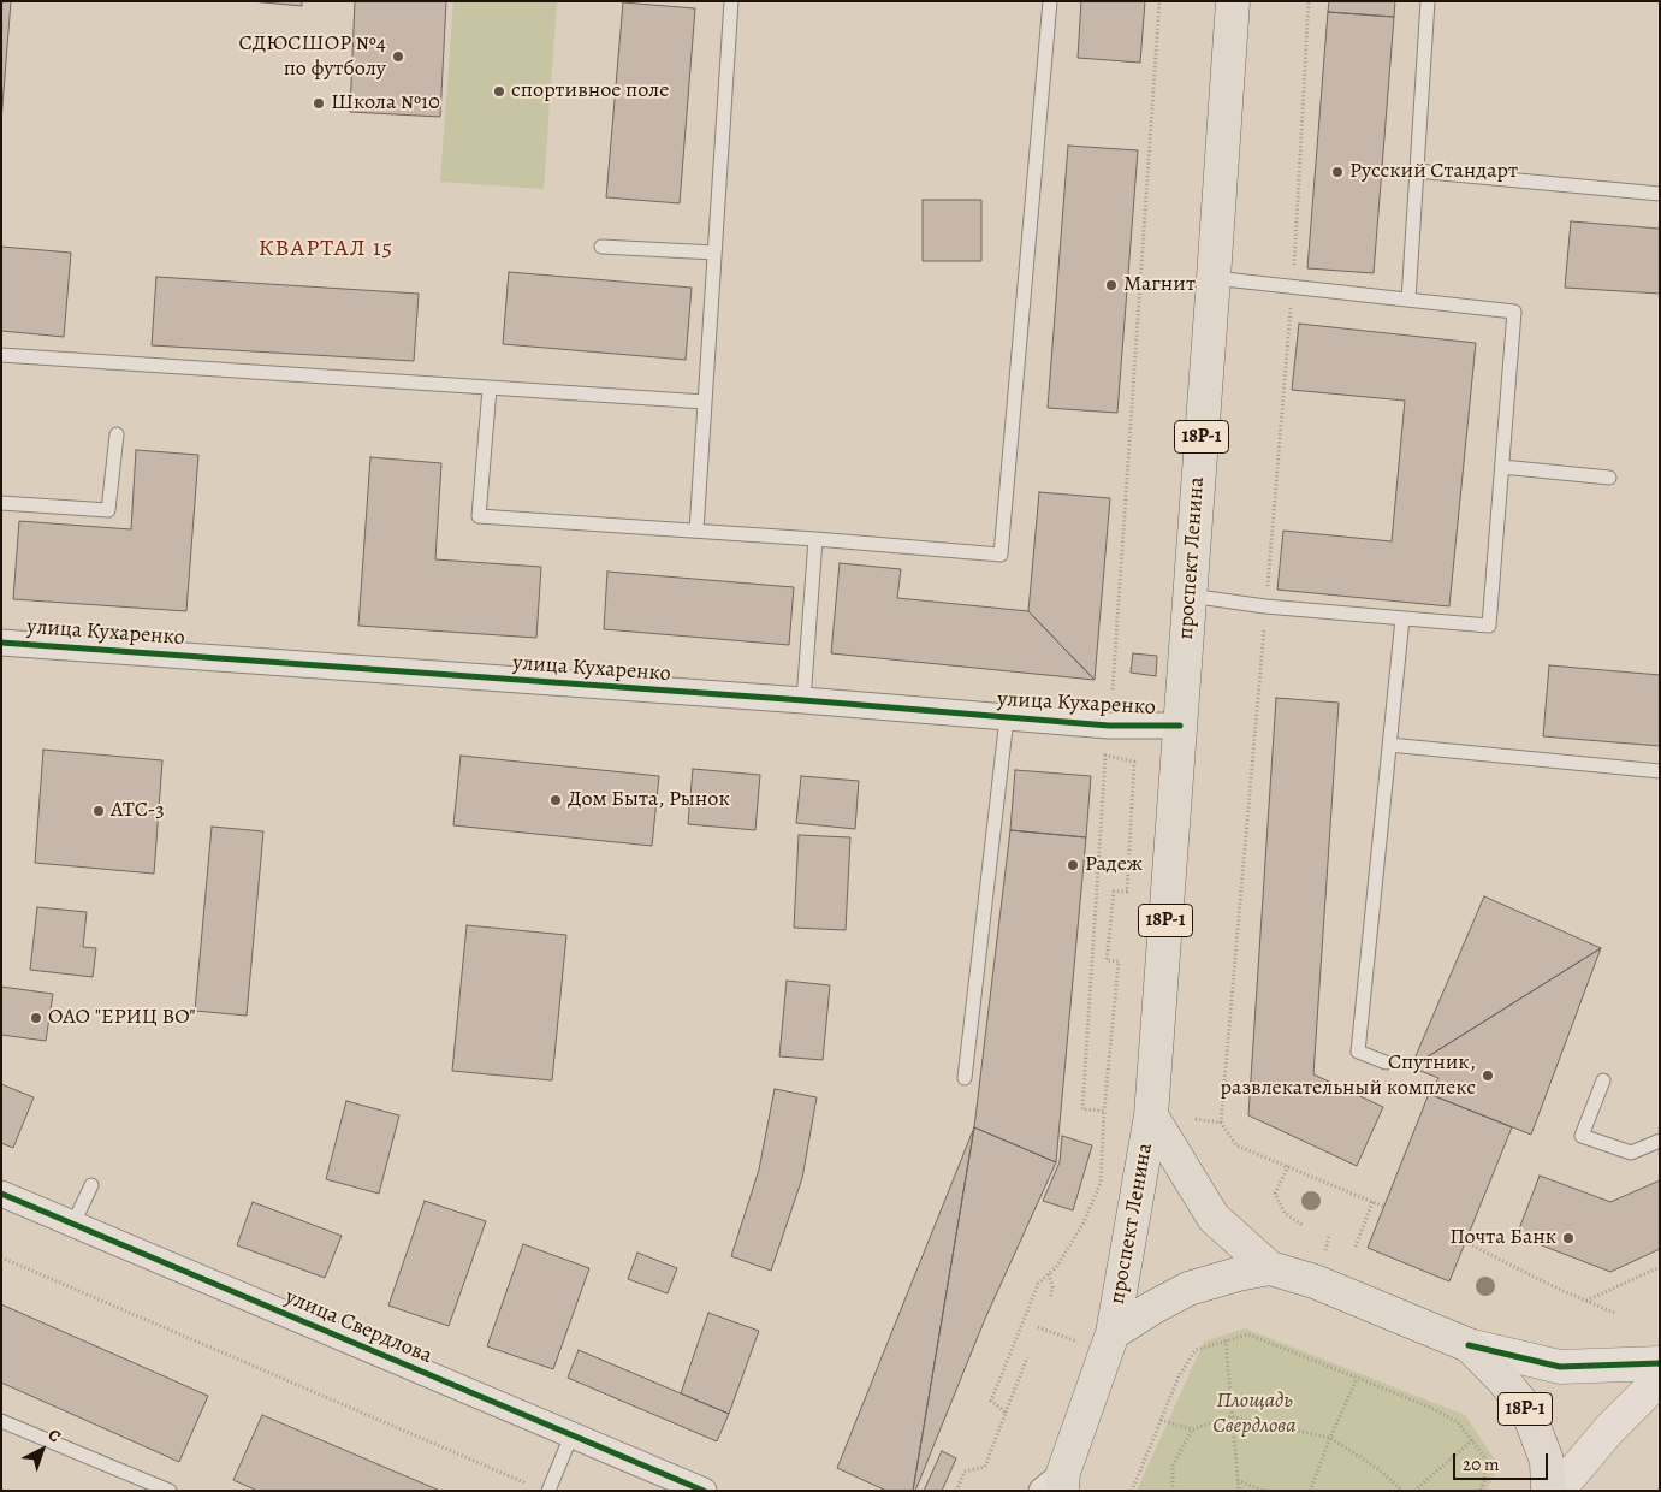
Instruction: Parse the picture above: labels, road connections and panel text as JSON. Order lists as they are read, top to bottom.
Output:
{
  "streets": {
    "main road": ["18Р-1", "проспект Ленина"],
    "street": ["улица Кухаренко", "улица Свердлова"]
  },
  "crossings": [
    ["18Р-1", "проспект Ленина"],
    ["проспект Ленина", "улица Кухаренко"]
  ],
  "districts": ["КВАРТАЛ 15"],
  "parks": ["Площадь Свердлова"],
  "places": [
    "СДЮСШОР №4 по футболу",
    "спортивное поле",
    "Школа №10",
    "Русский Стандарт",
    "Магнит",
    "Дом Быта, Рынок",
    "АТС-3",
    "Радеж",
    "ОАО \"ЕРИЦ ВО\"",
    "Спутник, развлекательный комплекс",
    "Почта Банк"
  ],
  "scale_bar": "20 m",
  "north": "top right"
}
